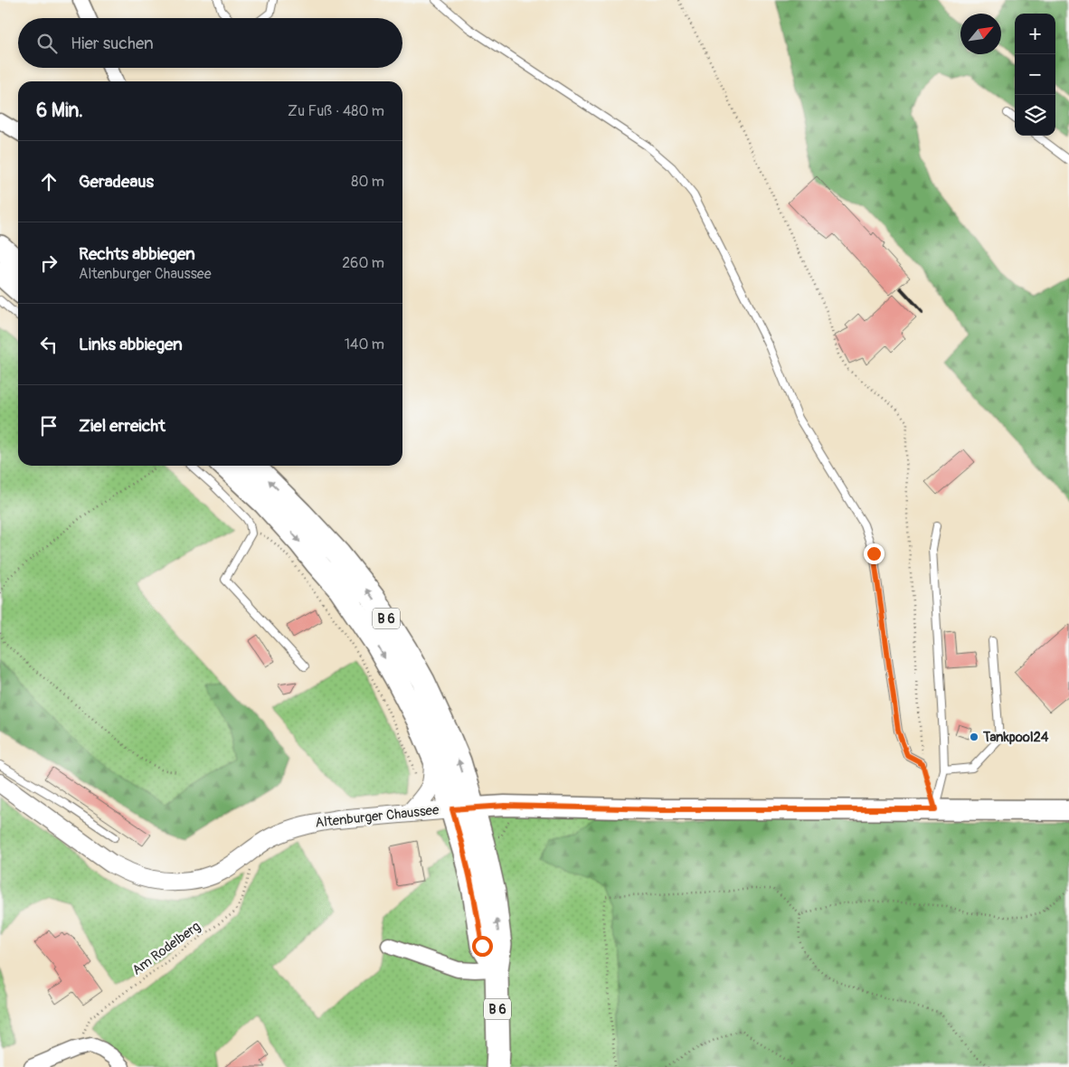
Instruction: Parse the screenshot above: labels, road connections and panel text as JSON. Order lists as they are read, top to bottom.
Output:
{
  "streets": {
    "main road": ["B 6", "Altenburger Chaussee"],
    "path": ["Am Rodelberg"]
  },
  "crossings": [
    ["B 6", "Altenburger Chaussee"],
    ["Altenburger Chaussee", "Am Rodelberg"]
  ],
  "places": ["Tankpool24"],
  "north": "top right",
  "page": {
    "map_buttons": ["+", "−"],
    "search": "Hier suchen",
    "heading": ["6 Min.", "Zu Fuß · 480 m"],
    "list": [
      ["Geradeaus", "80 m"],
      ["Rechts abbiegen", "Altenburger Chaussee", "260 m"],
      ["Links abbiegen", "140 m"],
      "Ziel erreicht"
    ]
  }
}
